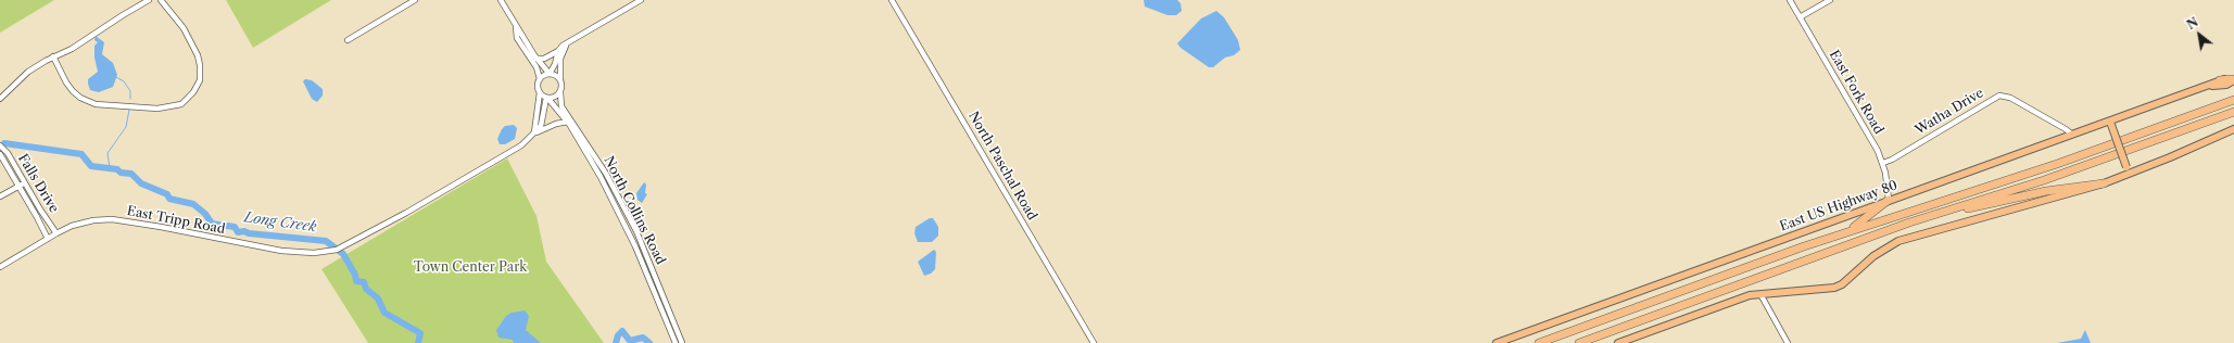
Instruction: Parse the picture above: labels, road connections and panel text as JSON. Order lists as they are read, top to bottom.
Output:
{
  "streets": {
    "main road": ["East US Highway 80"],
    "street": [
      "East Fork Road",
      "Watha Drive",
      "North Paschal Road",
      "Falls Drive",
      "North Collins Road",
      "East Tripp Road"
    ]
  },
  "crossings": [
    ["East Fork Road", "Watha Drive"],
    ["East Fork Road", "East US Highway 80"],
    ["Watha Drive", "East US Highway 80"],
    ["Falls Drive", "East Tripp Road"],
    ["North Collins Road", "East Tripp Road"]
  ],
  "water": ["Long Creek"],
  "parks": ["Town Center Park"],
  "north": "top left"
}
